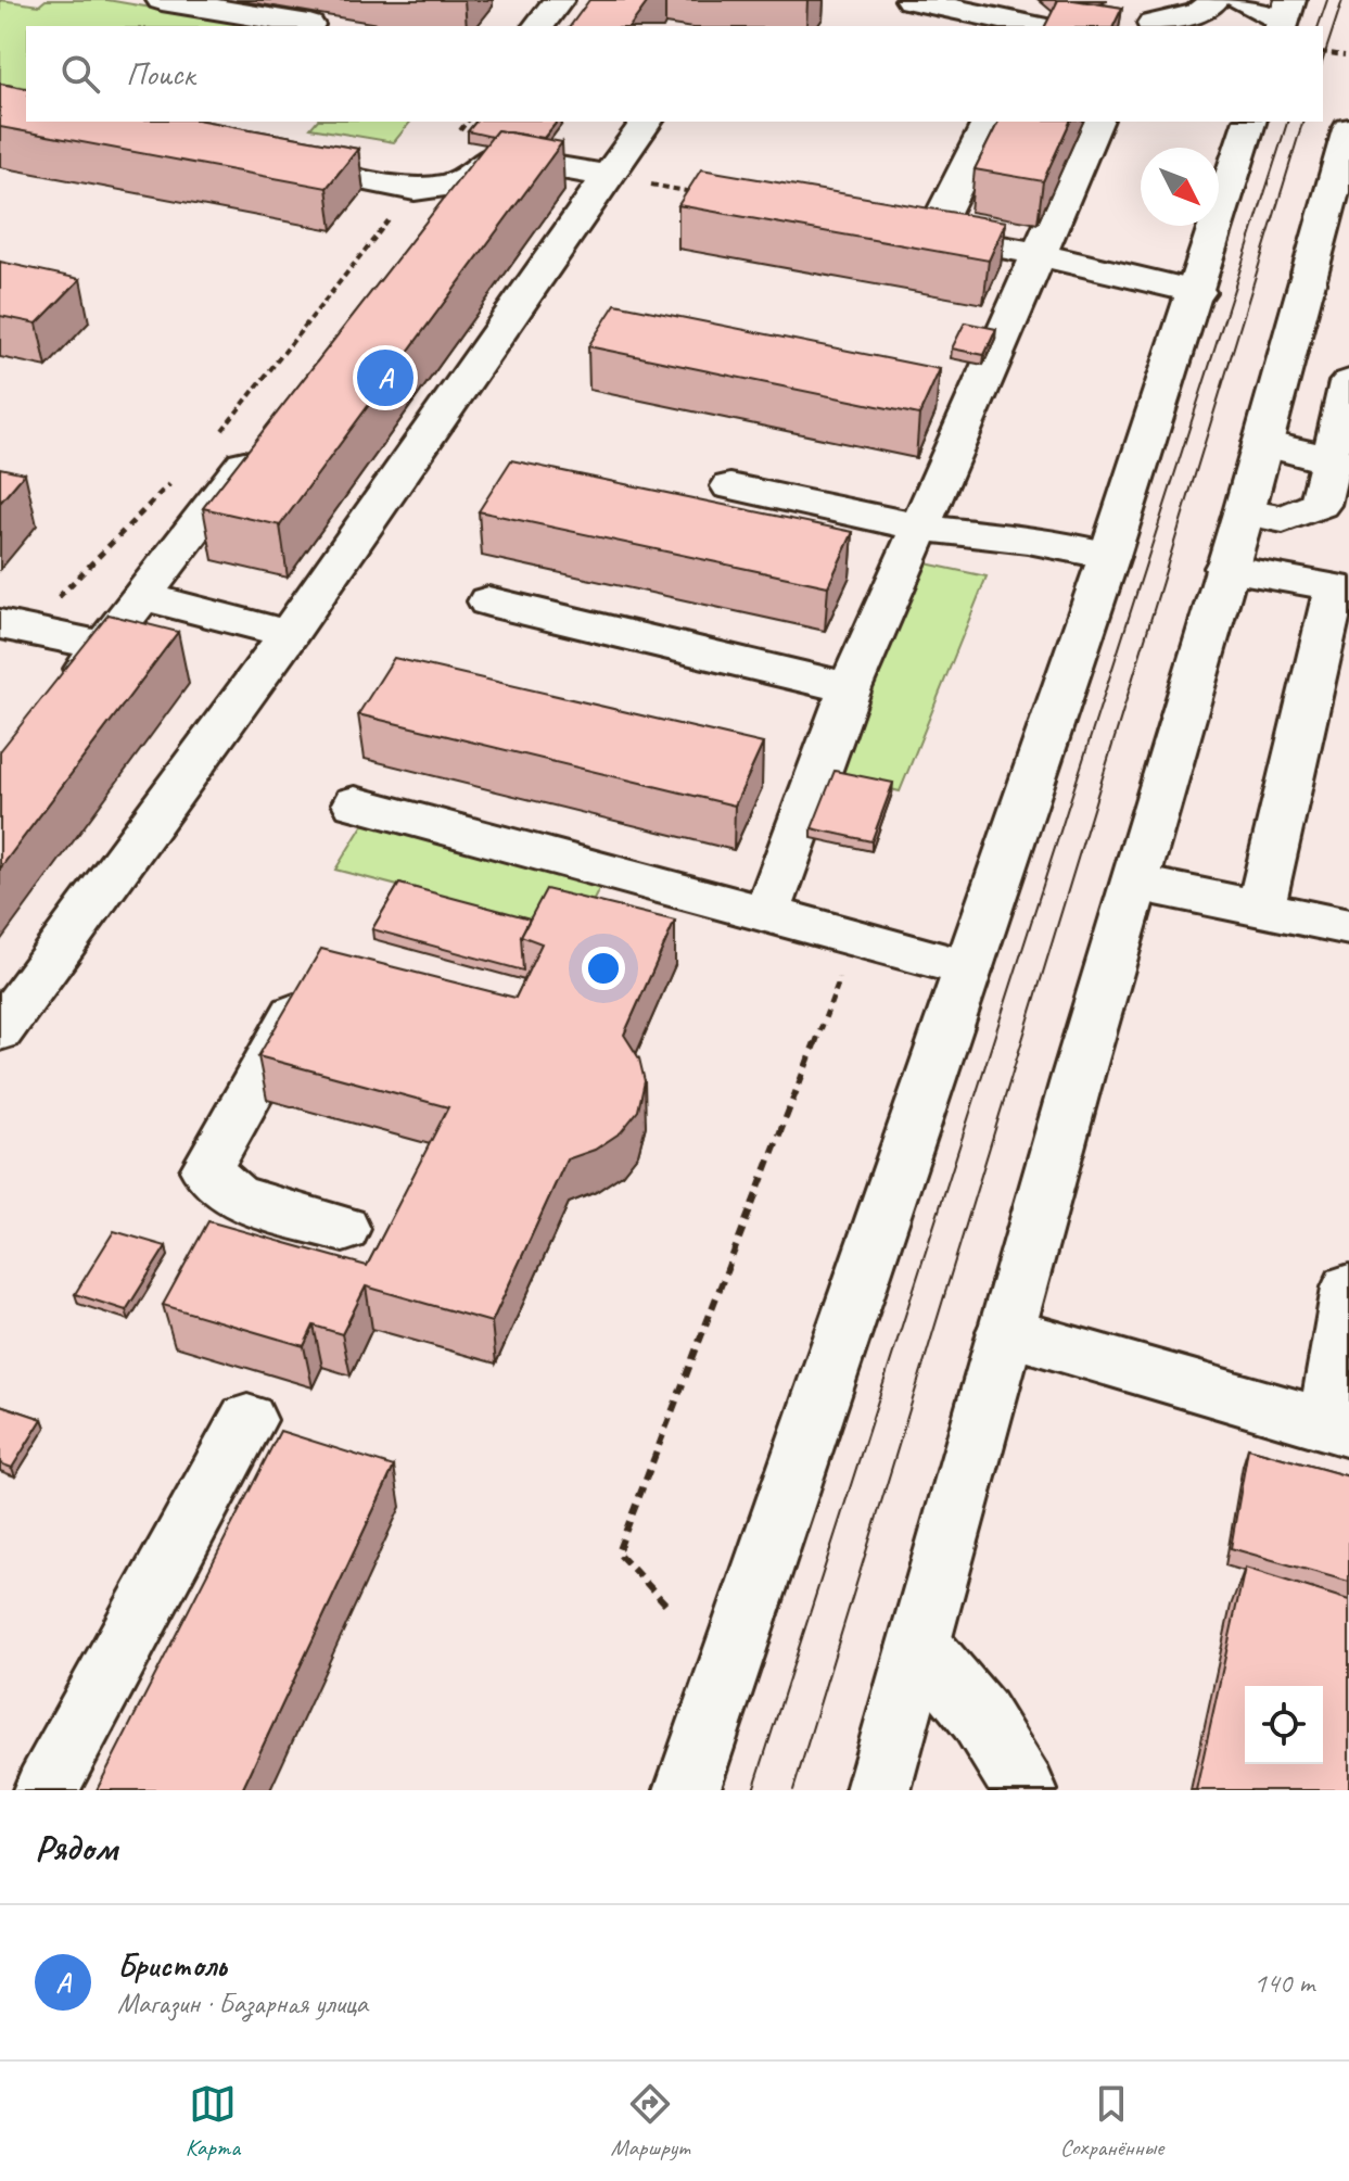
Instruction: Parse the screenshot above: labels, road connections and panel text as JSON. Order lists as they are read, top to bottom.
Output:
{
  "north": "bottom right",
  "page": {
    "search": "Поиск",
    "pins": "A",
    "heading": "Рядом",
    "list": [
      {
        "mark": "A",
        "name": "Бристоль",
        "note": "Магазин · Базарная улица",
        "value": "140 m"
      }
    ],
    "nav": ["Карта", "Маршрут", "Сохранённые"]
  }
}
